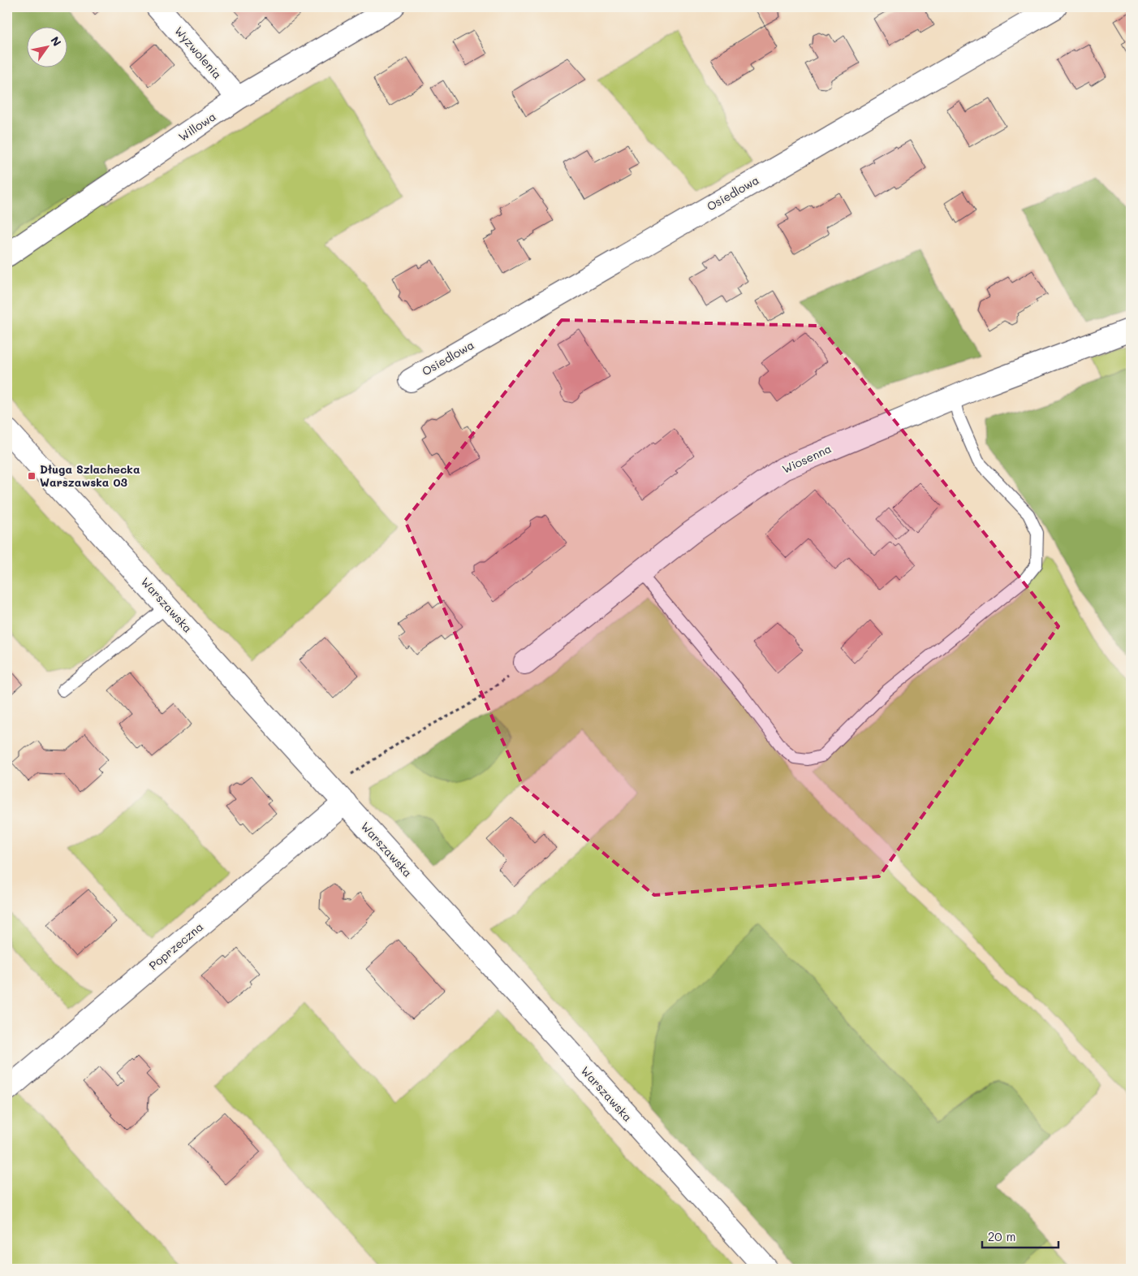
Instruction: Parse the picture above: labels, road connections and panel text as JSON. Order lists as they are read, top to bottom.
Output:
{
  "streets": {
    "street": [
      "Wyzwolenia",
      "Willowa",
      "Osiedlowa",
      "Wiosenna",
      "Warszawska",
      "Poprzeczna"
    ]
  },
  "crossings": [
    ["Wyzwolenia", "Willowa"],
    ["Warszawska", "Poprzeczna"]
  ],
  "places": {
    "transit": ["Długa Szlachecka Warszawska 03"]
  },
  "scale_bar": "20 m",
  "north": "top right"
}
